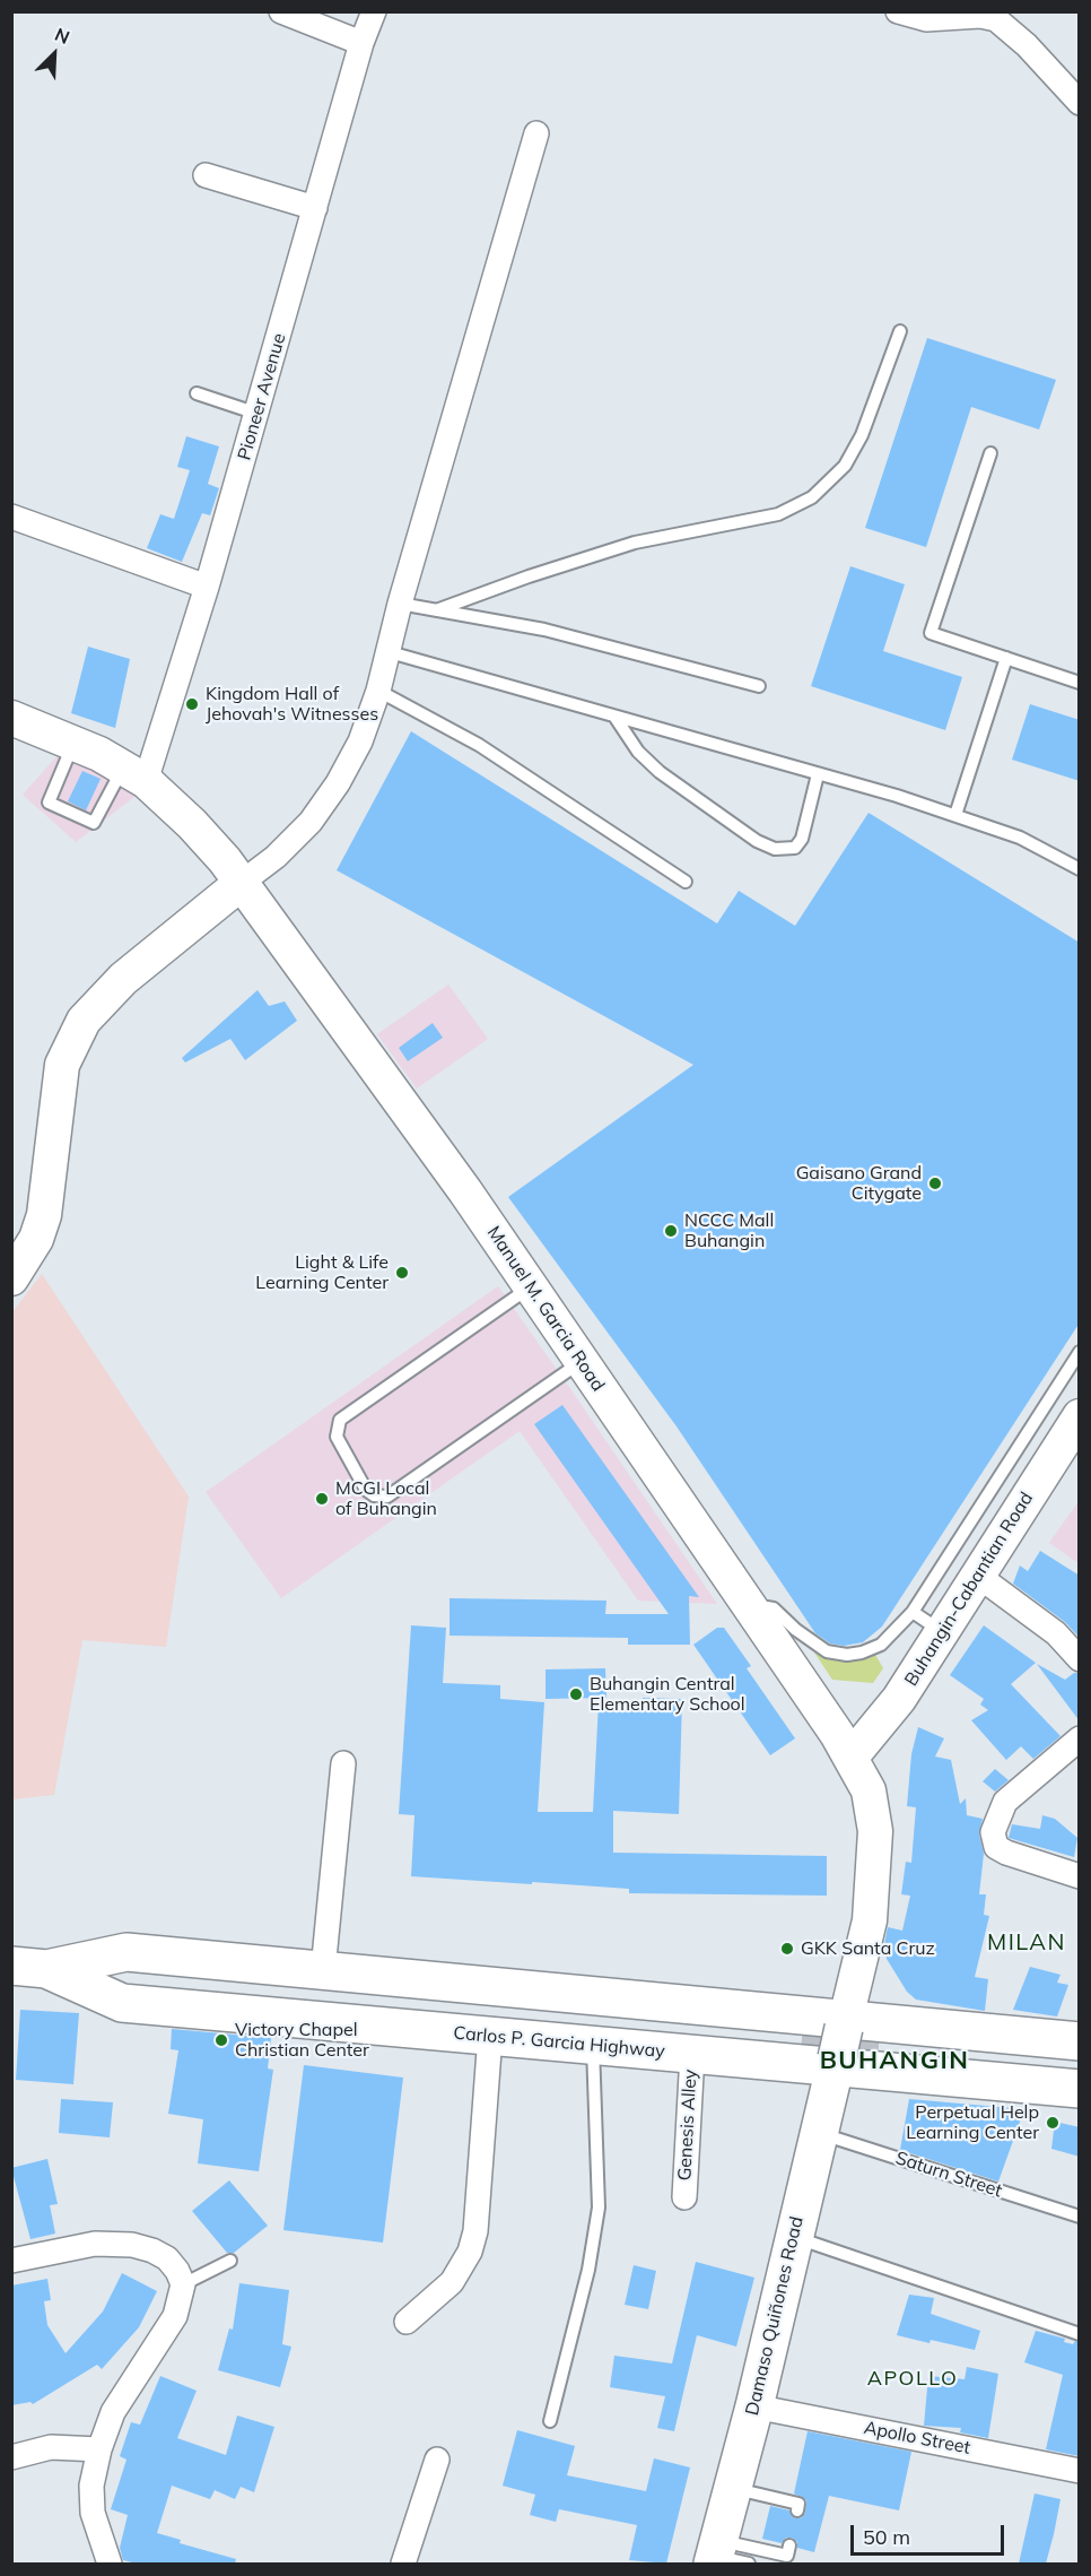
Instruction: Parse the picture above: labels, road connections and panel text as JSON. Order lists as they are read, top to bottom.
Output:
{
  "streets": {
    "main road": [
      "Manuel M. Garcia Road",
      "Buhangin-Cabantian Road",
      "Carlos P. Garcia Highway",
      "Damaso Quiñones Road"
    ],
    "street": ["Pioneer Avenue", "Genesis Alley", "Apollo Street"],
    "lane": ["Saturn Street"]
  },
  "crossings": [
    ["Pioneer Avenue", "Manuel M. Garcia Road"],
    ["Manuel M. Garcia Road", "Buhangin-Cabantian Road"],
    ["Manuel M. Garcia Road", "Carlos P. Garcia Highway"],
    ["Manuel M. Garcia Road", "Damaso Quiñones Road"],
    ["Carlos P. Garcia Highway", "Genesis Alley"],
    ["Carlos P. Garcia Highway", "Damaso Quiñones Road"],
    ["Saturn Street", "Damaso Quiñones Road"],
    ["Damaso Quiñones Road", "Apollo Street"]
  ],
  "districts": ["MILAN", "BUHANGIN", "APOLLO"],
  "places": [
    "Kingdom Hall of Jehovah's Witnesses",
    "Gaisano Grand Citygate",
    "NCCC Mall Buhangin",
    "Light & Life Learning Center",
    "MCGI Local of Buhangin",
    "Buhangin Central Elementary School",
    "GKK Santa Cruz",
    "Victory Chapel Christian Center",
    "Perpetual Help Learning Center"
  ],
  "scale_bar": "50 m",
  "north": "top right"
}
